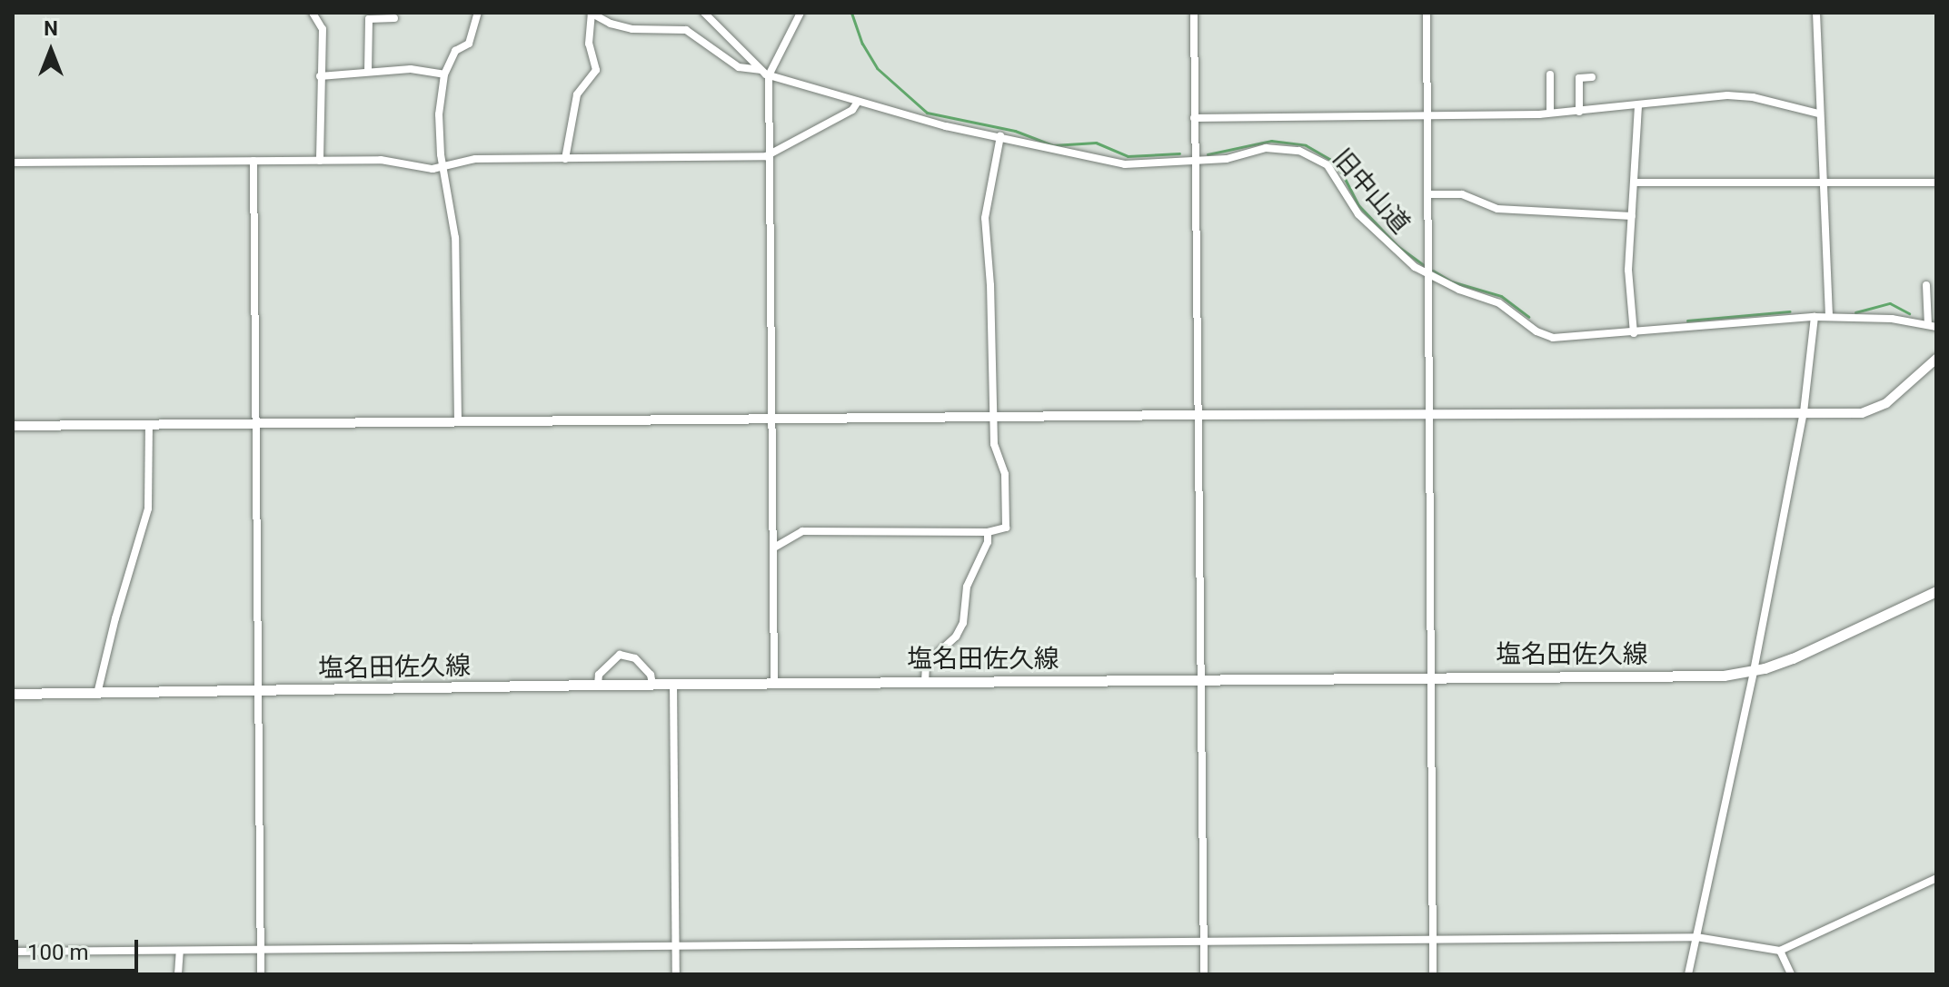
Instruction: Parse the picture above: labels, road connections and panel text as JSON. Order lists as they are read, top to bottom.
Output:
{
  "streets": {
    "main road": ["塩名田佐久線"],
    "street": ["旧中山道"]
  },
  "scale_bar": "100 m",
  "north": "top"
}
